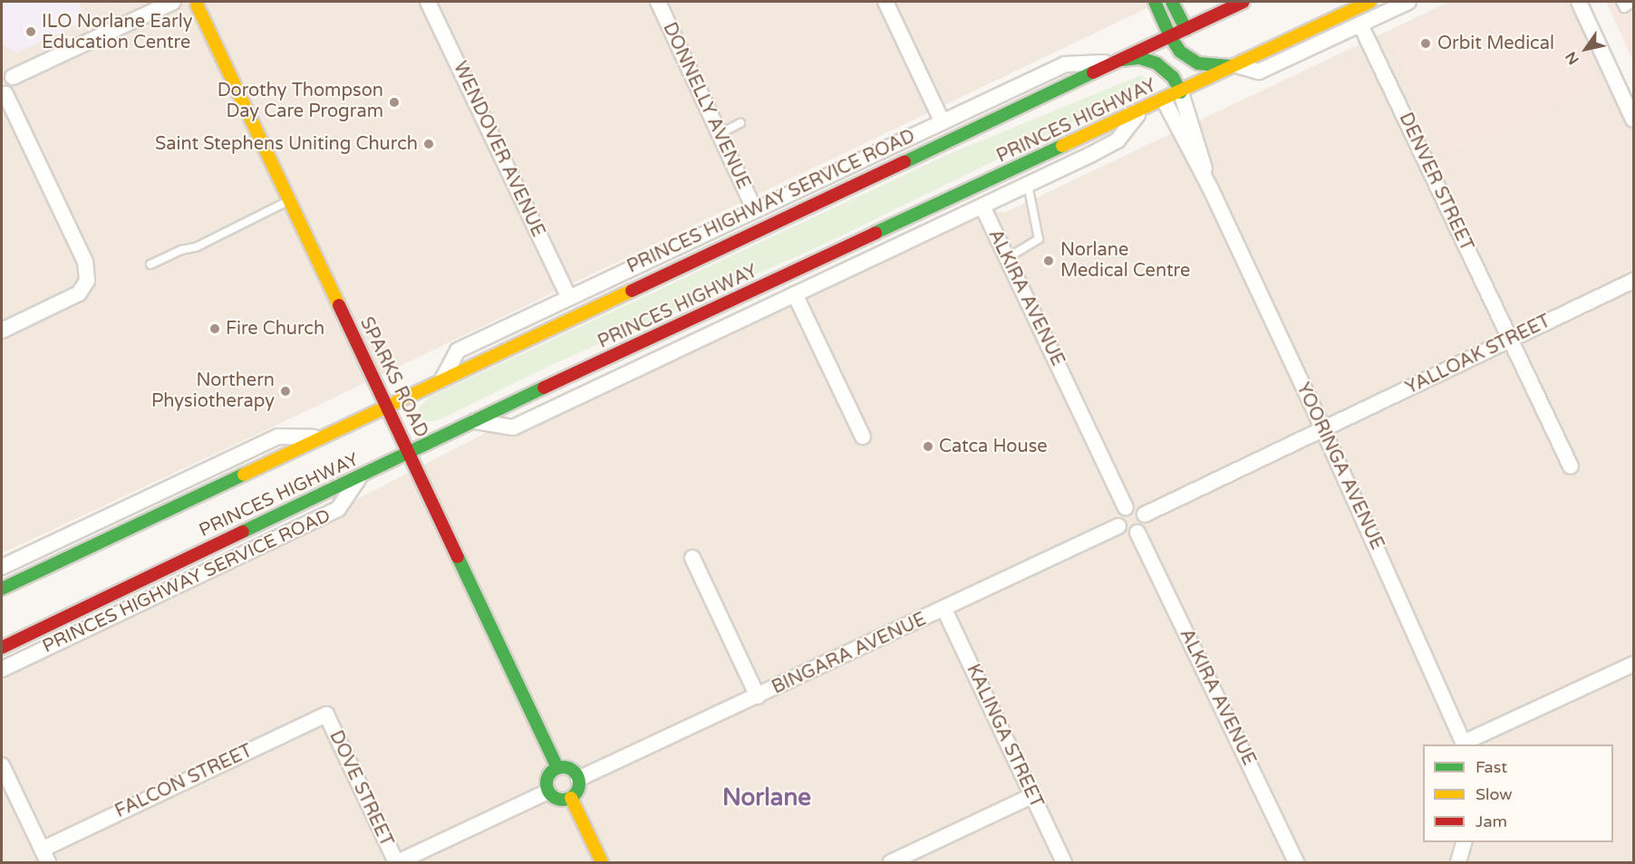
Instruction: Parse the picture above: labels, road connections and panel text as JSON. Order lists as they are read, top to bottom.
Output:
{
  "streets": {
    "main road": ["PRINCES HIGHWAY", "SPARKS ROAD"],
    "street": [
      "DONNELLY AVENUE",
      "WENDOVER AVENUE",
      "DENVER STREET",
      "PRINCES HIGHWAY SERVICE ROAD",
      "ALKIRA AVENUE",
      "YALLOAK STREET",
      "YOORINGA AVENUE",
      "BINGARA AVENUE",
      "KALINGA STREET",
      "FALCON STREET",
      "DOVE STREET"
    ]
  },
  "crossings": [
    ["DONNELLY AVENUE", "PRINCES HIGHWAY SERVICE ROAD"],
    ["PRINCES HIGHWAY", "PRINCES HIGHWAY SERVICE ROAD"],
    ["PRINCES HIGHWAY", "SPARKS ROAD"],
    ["PRINCES HIGHWAY", "YOORINGA AVENUE"],
    ["WENDOVER AVENUE", "PRINCES HIGHWAY SERVICE ROAD"],
    ["DENVER STREET", "YALLOAK STREET"],
    ["ALKIRA AVENUE", "BINGARA AVENUE"],
    ["YALLOAK STREET", "YOORINGA AVENUE"],
    ["SPARKS ROAD", "BINGARA AVENUE"],
    ["BINGARA AVENUE", "KALINGA STREET"],
    ["FALCON STREET", "DOVE STREET"]
  ],
  "districts": ["Norlane"],
  "places": [
    "ILO Norlane Early Education Centre",
    "Orbit Medical",
    "Dorothy Thompson Day Care Program",
    "Saint Stephens Uniting Church",
    "Norlane Medical Centre",
    "Fire Church",
    "Northern Physiotherapy",
    "Catca House"
  ],
  "legend": ["Fast", "Slow", "Jam"],
  "north": "bottom left"
}
